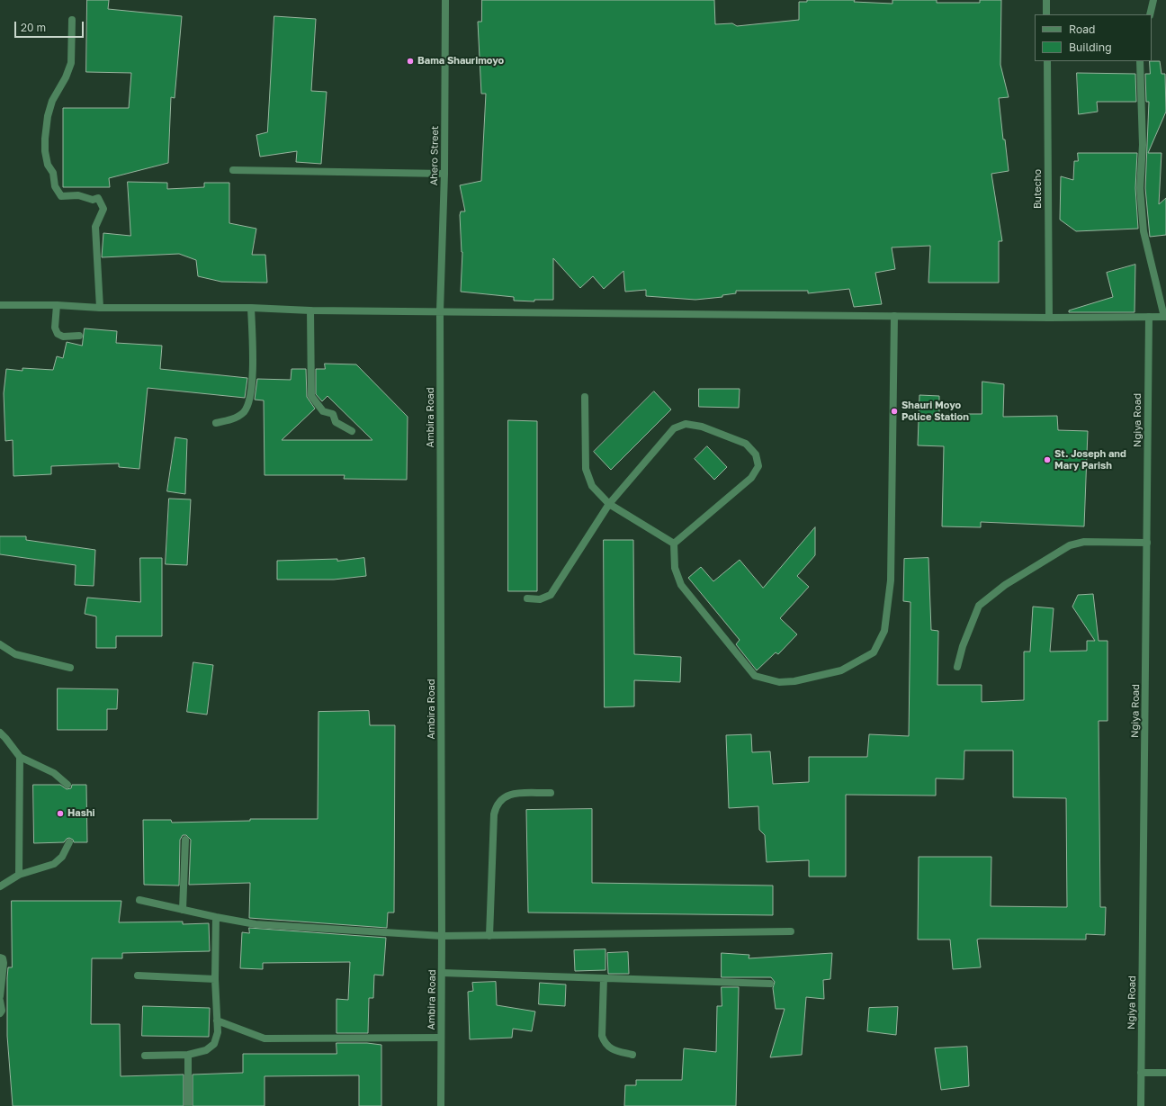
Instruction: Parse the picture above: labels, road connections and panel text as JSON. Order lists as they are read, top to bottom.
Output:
{
  "streets": {
    "street": [
      "Ahero Street",
      "Butecho",
      "Ambira Road",
      "Ngiya Road"
    ]
  },
  "crossings": [
    ["Ahero Street", "Ambira Road"]
  ],
  "places": [
    "Bama Shaurimoyo",
    "Shauri Moyo Police Station",
    "St. Joseph and Mary Parish",
    "Hashi"
  ],
  "legend": ["Road", "Building"],
  "scale_bar": "20 m"
}
